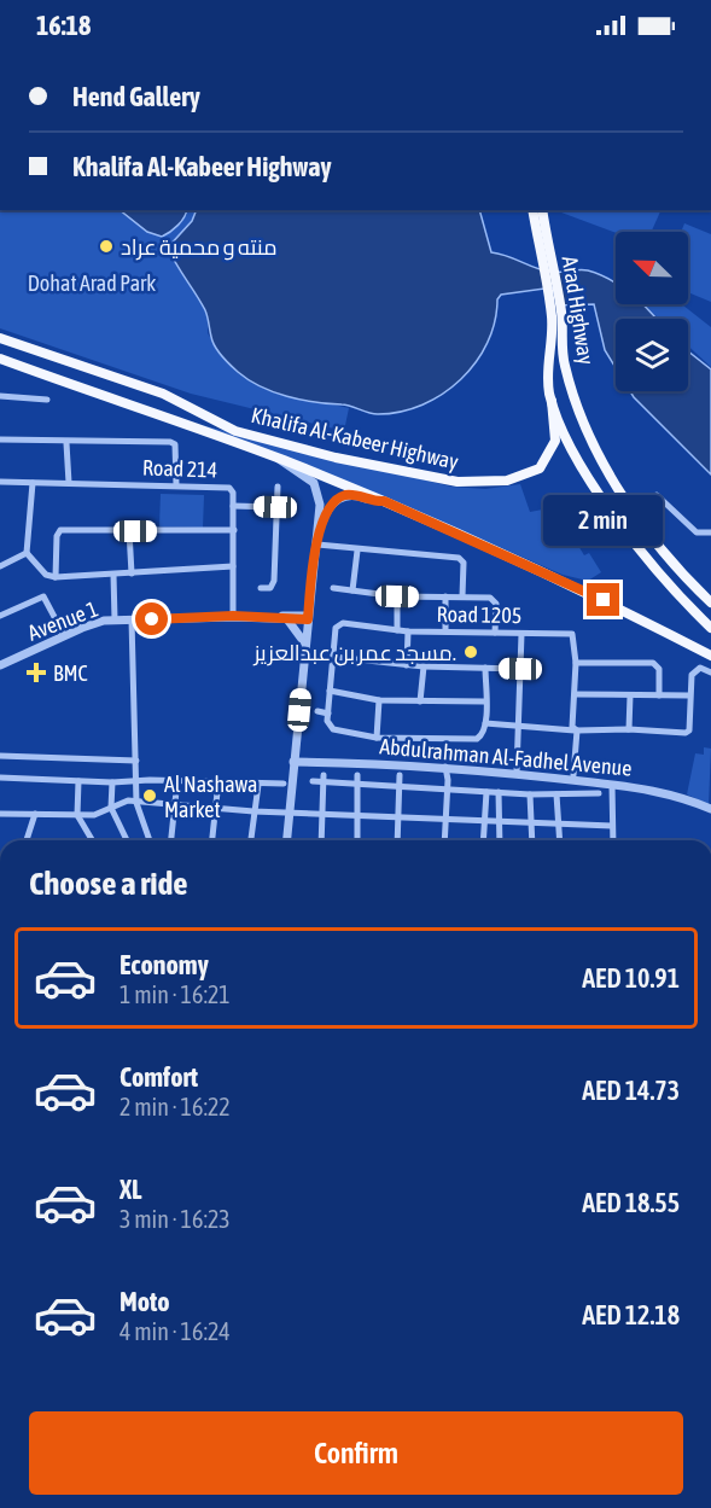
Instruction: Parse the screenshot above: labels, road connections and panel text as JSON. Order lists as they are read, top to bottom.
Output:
{
  "streets": {
    "main road": ["Arad Highway", "Khalifa Al-Kabeer Highway"],
    "street": [
      "Road 214",
      "Road 1205",
      "Avenue 1",
      "Abdulrahman Al-Fadhel Avenue"
    ]
  },
  "crossings": [
    ["Arad Highway", "Khalifa Al-Kabeer Highway"],
    ["Road 214", "Avenue 1"]
  ],
  "parks": ["Dohat Arad Park"],
  "places": {
    "other": ["منته و محمية عراد", "مسجد عمر بن عبدالعزيز.", "Al Nashawa Market"],
    "health": ["BMC"]
  },
  "north": "top left",
  "page": {
    "status": "16:18",
    "banner": ["Hend Gallery", "Khalifa Al-Kabeer Highway"],
    "bubble": "2 min",
    "heading": "Choose a ride",
    "list": [
      {
        "name": "Economy",
        "note": "1 min · 16:21",
        "value": "AED 10.91"
      },
      {
        "name": "Comfort",
        "note": "2 min · 16:22",
        "value": "AED 14.73"
      },
      {
        "name": "XL",
        "note": "3 min · 16:23",
        "value": "AED 18.55"
      },
      {
        "name": "Moto",
        "note": "4 min · 16:24",
        "value": "AED 12.18"
      }
    ],
    "buttons": "Confirm"
  }
}
